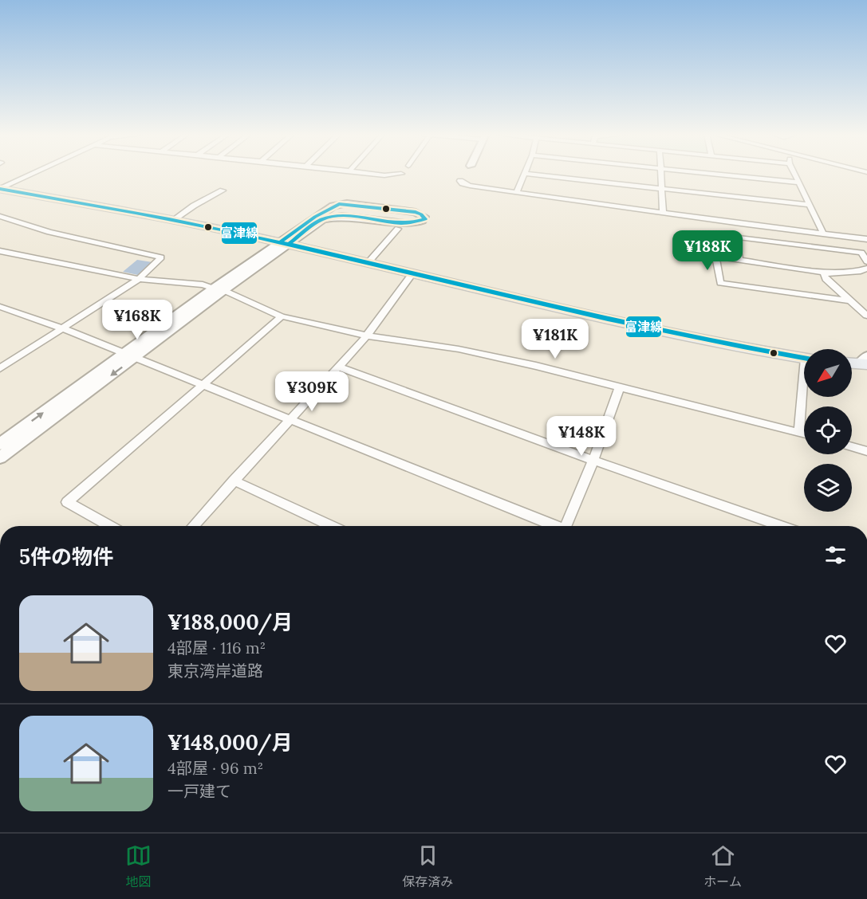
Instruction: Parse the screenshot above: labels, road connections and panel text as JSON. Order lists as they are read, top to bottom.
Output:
{
  "lines": ["transit line 富津線"],
  "north": "bottom left",
  "page": {
    "price": [
      "¥188K",
      "¥168K",
      "¥181K",
      "¥309K",
      "¥148K"
    ],
    "heading": "5件の物件",
    "list": [
      {
        "name": "¥188,000/月",
        "note": "4部屋 · 116 m² · 東京湾岸道路"
      },
      {
        "name": "¥148,000/月",
        "note": "4部屋 · 96 m² · 一戸建て"
      }
    ],
    "tabs": ["地図", "保存済み", "ホーム"]
  }
}
